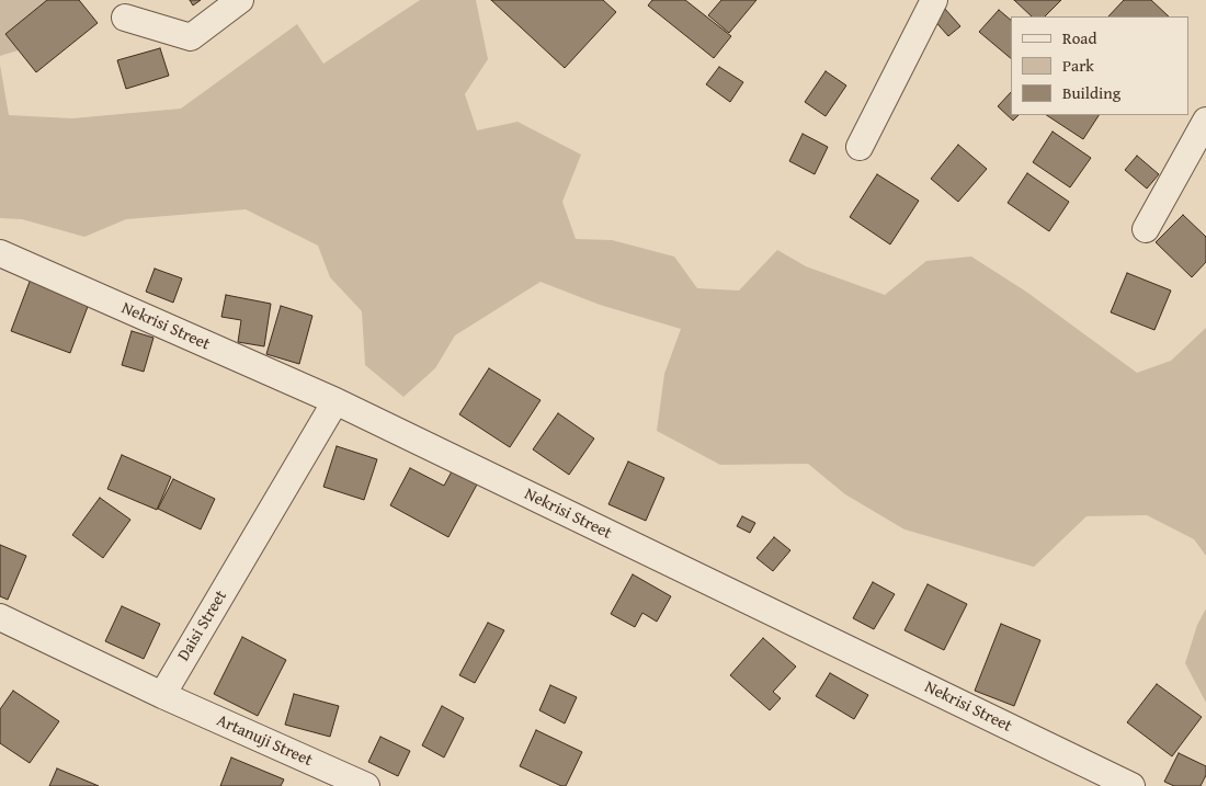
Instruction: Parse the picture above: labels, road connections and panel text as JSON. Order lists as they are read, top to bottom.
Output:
{
  "streets": {
    "street": ["Nekrisi Street", "Daisi Street", "Artanuji Street"]
  },
  "crossings": [
    ["Nekrisi Street", "Daisi Street"],
    ["Daisi Street", "Artanuji Street"]
  ],
  "legend": ["Road", "Park", "Building"]
}
